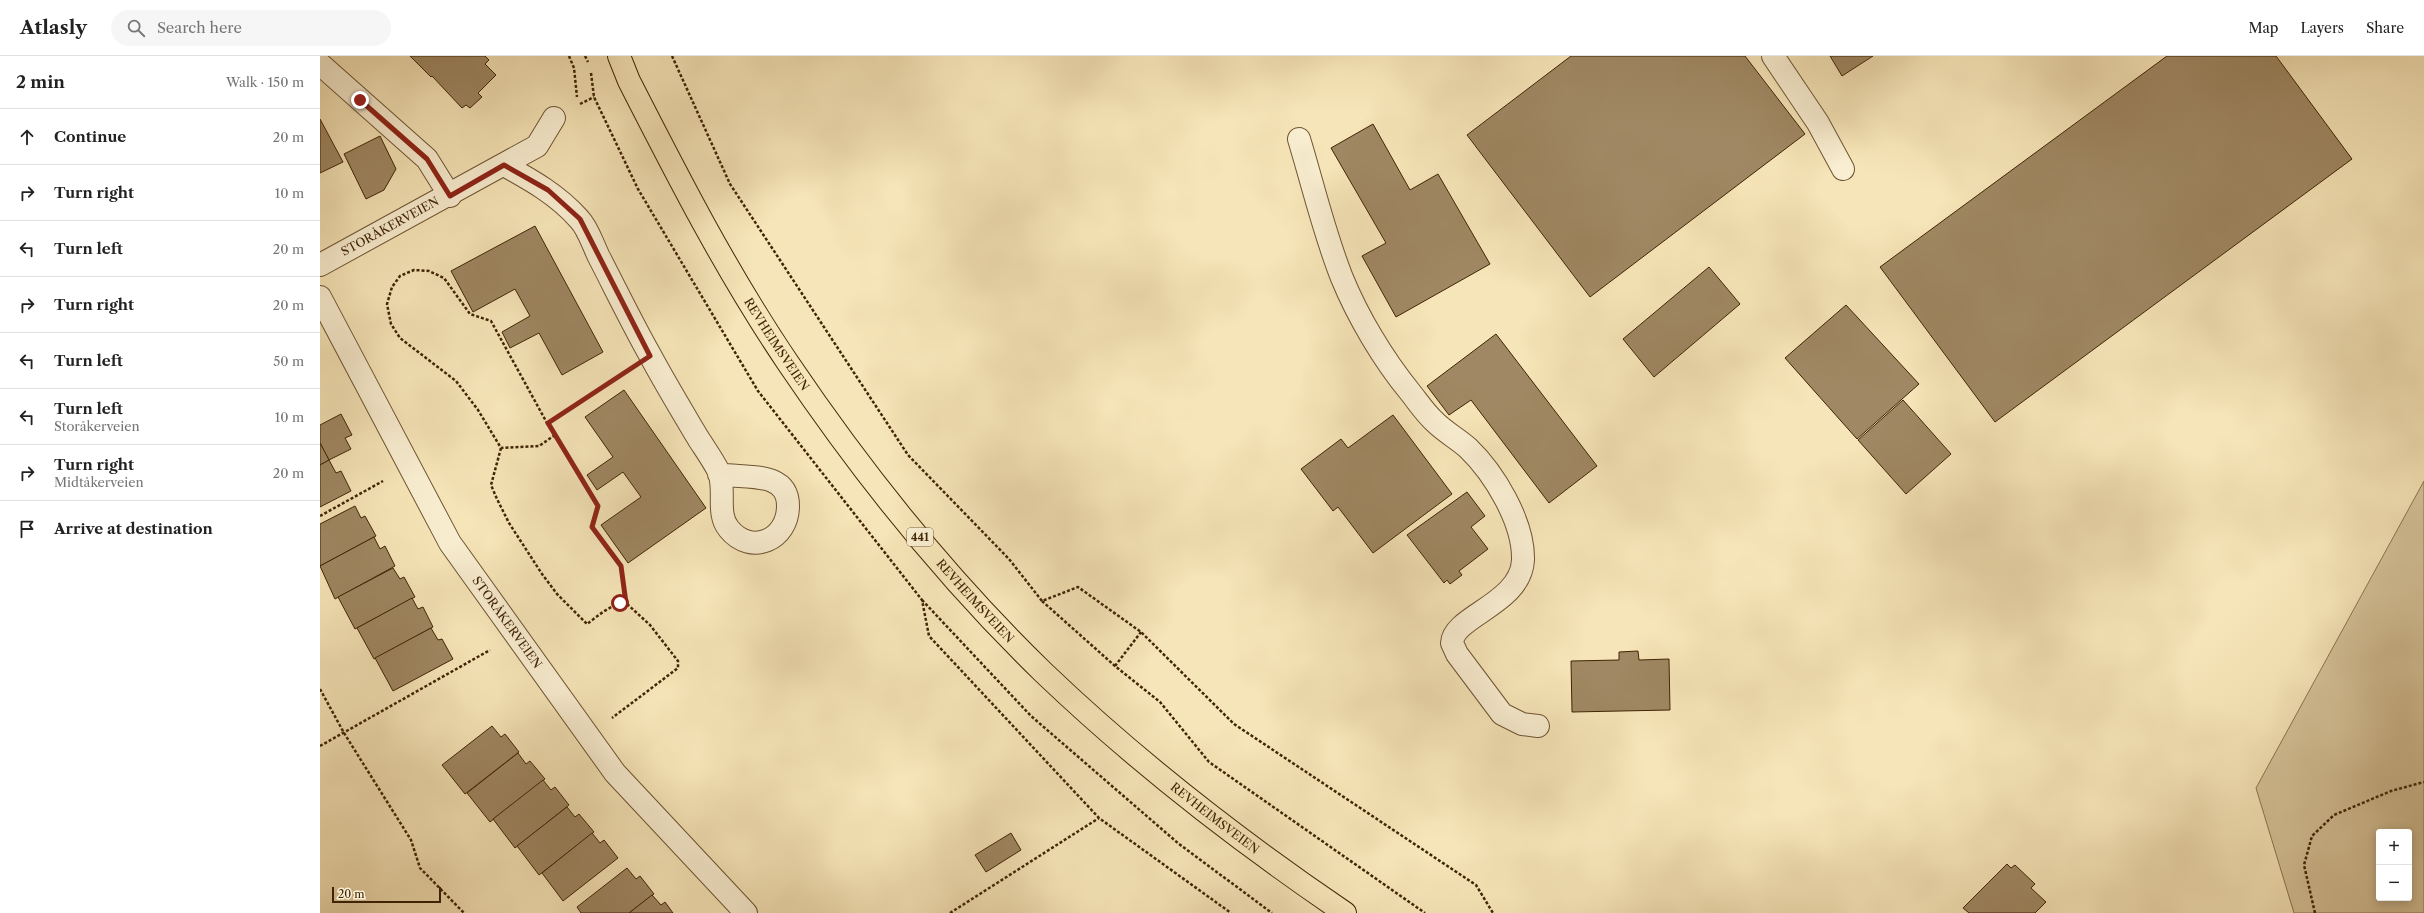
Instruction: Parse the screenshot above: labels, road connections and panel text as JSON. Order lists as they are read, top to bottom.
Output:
{
  "streets": {
    "main road": ["REVHEIMSVEIEN", "441"],
    "street": ["STORÅKERVEIEN"]
  },
  "scale_bar": "20 m",
  "page": {
    "header": "Atlasly",
    "search": "Search here",
    "nav": ["Map", "Layers", "Share"],
    "heading": ["2 min", "Walk · 150 m"],
    "list": [
      ["Continue", "20 m"],
      ["Turn right", "10 m"],
      ["Turn left", "20 m"],
      ["Turn right", "20 m"],
      ["Turn left", "50 m"],
      ["Turn left", "Storåkerveien", "10 m"],
      ["Turn right", "Midtåkerveien", "20 m"],
      "Arrive at destination"
    ],
    "map_buttons": ["+", "−"],
    "scale": "20 m"
  }
}
